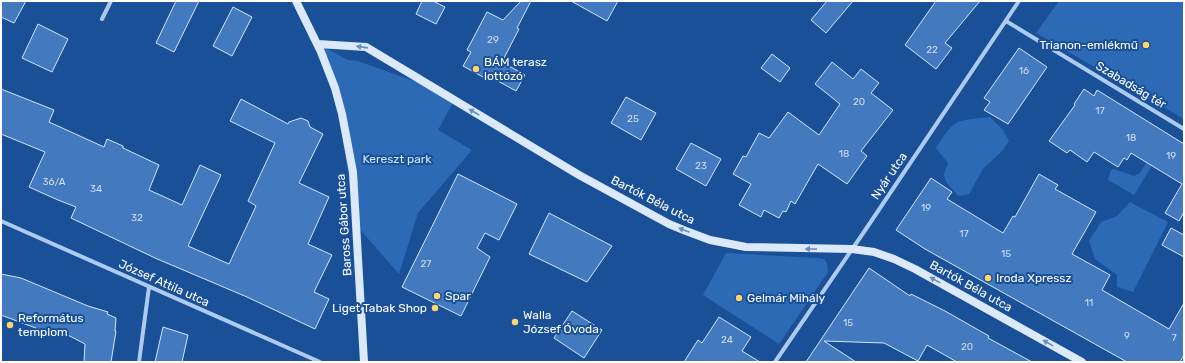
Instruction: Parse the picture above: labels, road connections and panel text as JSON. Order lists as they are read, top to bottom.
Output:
{
  "streets": {
    "street": [
      "Szabadság tér",
      "Nyár utca",
      "Bartók Béla utca",
      "Baross Gábor utca",
      "József Attila utca"
    ]
  },
  "crossings": [
    ["Szabadság tér", "Nyár utca"],
    ["Nyár utca", "Bartók Béla utca"],
    ["Bartók Béla utca", "Baross Gábor utca"]
  ],
  "one_way": ["Bartók Béla utca"],
  "parks": ["Kereszt park"],
  "places": [
    "Trianon-emlékmű",
    "BÁM terasz lottózó",
    "Iroda Xpressz",
    "Spar",
    "Gelmár Mihály",
    "Liget Tabak Shop",
    "Walla József Óvoda",
    "Református templom"
  ],
  "house_numbers": [
    "29",
    "22",
    "16",
    "20",
    "17",
    "25",
    "18",
    "18",
    "19",
    "23",
    "36/A",
    "34",
    "19",
    "32",
    "17",
    "15",
    "27",
    "11",
    "15",
    "9",
    "7",
    "24",
    "20"
  ]
}
